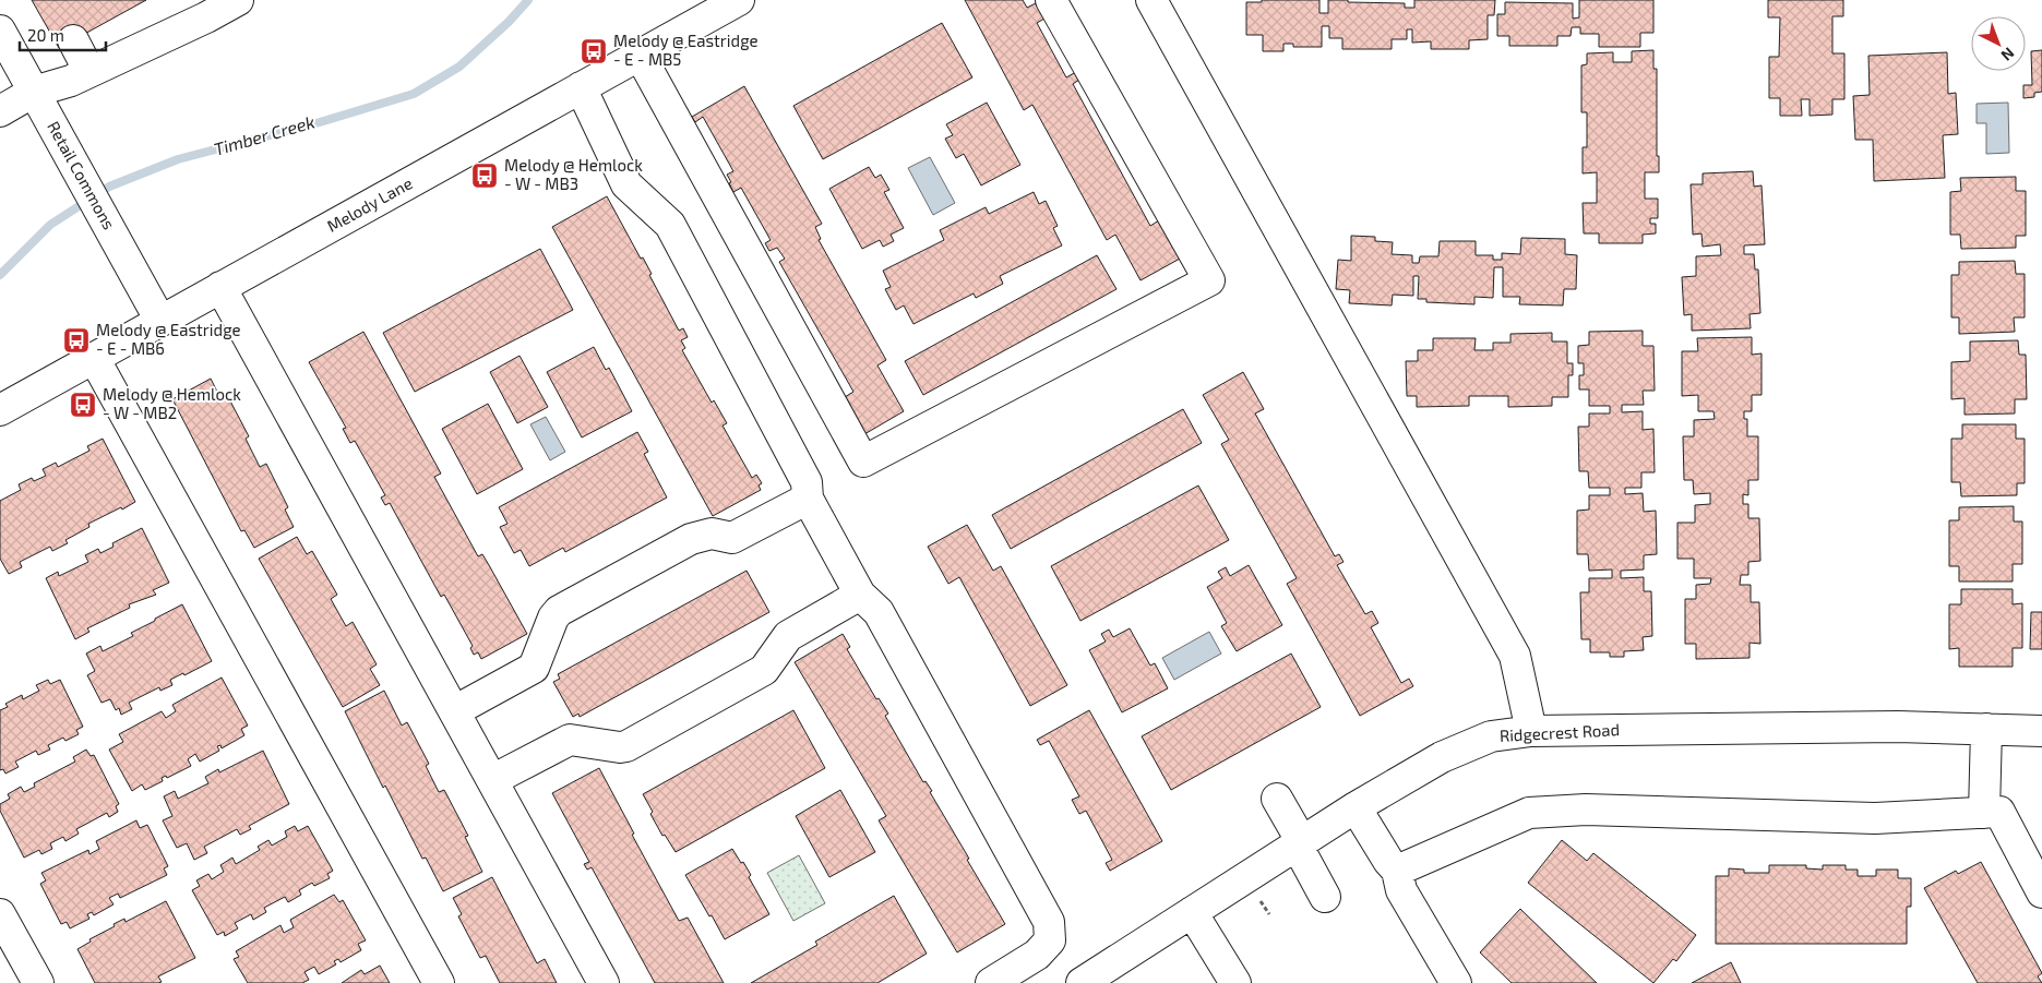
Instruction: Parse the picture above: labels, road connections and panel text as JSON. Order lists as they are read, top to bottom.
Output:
{
  "streets": {
    "street": ["Retail Commons", "Melody Lane", "Ridgecrest Road"]
  },
  "crossings": [
    ["Retail Commons", "Melody Lane"]
  ],
  "water": ["Timber Creek"],
  "places": {
    "bus stop": [
      "Melody @ Eastridge - E - MB5",
      "Melody @ Hemlock - W - MB3",
      "Melody @ Eastridge - E - MB6",
      "Melody @ Hemlock - W - MB2"
    ]
  },
  "scale_bar": "20 m",
  "north": "bottom right"
}
